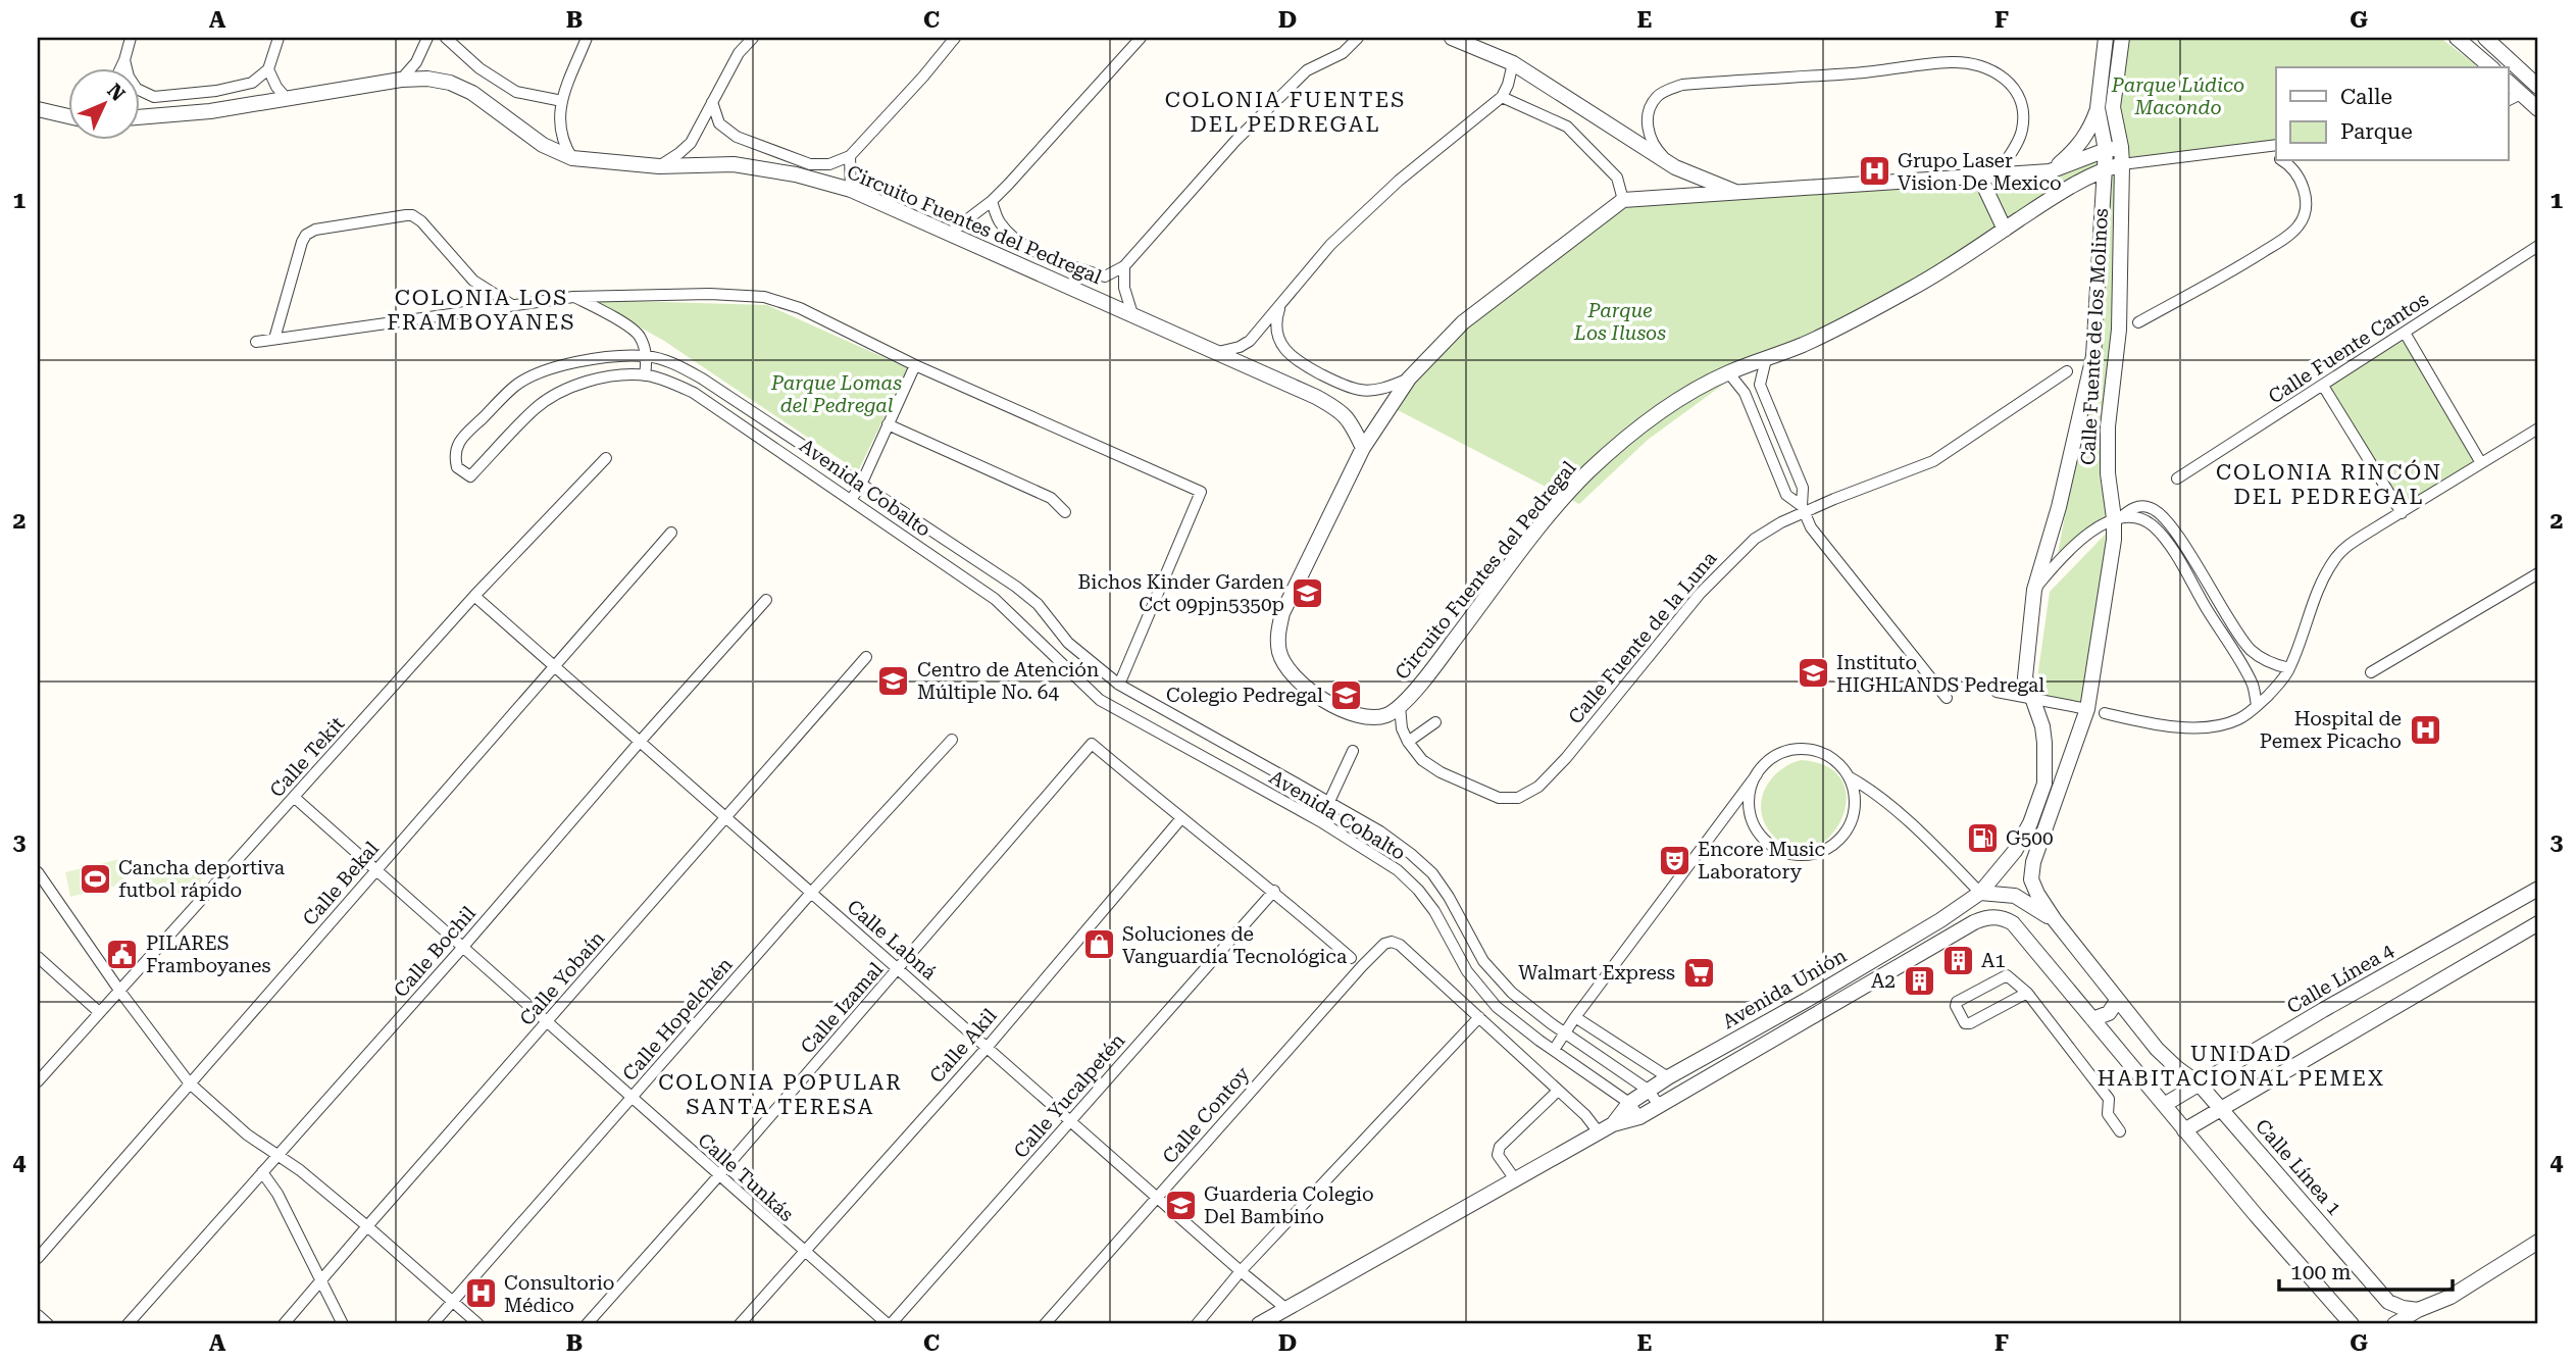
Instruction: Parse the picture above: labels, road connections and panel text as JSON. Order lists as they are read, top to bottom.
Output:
{
  "streets": {
    "street": [
      "Circuito Fuentes del Pedregal",
      "Calle Fuente de los Molinos",
      "Calle Fuente Cantos",
      "Avenida Cobalto",
      "Calle Fuente de la Luna",
      "Calle Tekit",
      "Calle Bekal",
      "Calle Labná",
      "Calle Bochil",
      "Calle Yobaín",
      "Calle Línea 4",
      "Avenida Unión",
      "Calle Izamal",
      "Calle Hopelchén",
      "Calle Akil",
      "Calle Yucalpetén",
      "Calle Contoy",
      "Calle Línea 1",
      "Calle Tunkás"
    ]
  },
  "crossings": [
    ["Circuito Fuentes del Pedregal", "Calle Fuente de los Molinos"],
    ["Calle Fuente de los Molinos", "Avenida Unión"],
    ["Calle Fuente de los Molinos", "Calle Línea 1"],
    ["Avenida Cobalto", "Avenida Unión"],
    ["Calle Tekit", "Calle Labná"],
    ["Calle Tekit", "Calle Tunkás"],
    ["Calle Bekal", "Calle Labná"],
    ["Calle Bekal", "Calle Tunkás"],
    ["Calle Labná", "Calle Bochil"],
    ["Calle Labná", "Calle Yobaín"],
    ["Calle Labná", "Avenida Unión"],
    ["Calle Labná", "Calle Izamal"],
    ["Calle Labná", "Calle Hopelchén"],
    ["Calle Labná", "Calle Akil"],
    ["Calle Labná", "Calle Yucalpetén"],
    ["Calle Labná", "Calle Contoy"],
    ["Calle Bochil", "Calle Tunkás"],
    ["Calle Yobaín", "Calle Tunkás"],
    ["Calle Línea 4", "Calle Línea 1"],
    ["Calle Izamal", "Calle Akil"],
    ["Calle Izamal", "Calle Tunkás"],
    ["Calle Hopelchén", "Calle Tunkás"],
    ["Calle Akil", "Calle Tunkás"],
    ["Calle Yucalpetén", "Calle Tunkás"]
  ],
  "districts": [
    "COLONIA FUENTES DEL PEDREGAL",
    "COLONIA LOS FRAMBOYANES",
    "COLONIA RINCÓN DEL PEDREGAL",
    "UNIDAD HABITACIONAL PEMEX",
    "COLONIA POPULAR SANTA TERESA"
  ],
  "parks": ["Parque Lúdico Macondo", "Parque Los Ilusos", "Parque Lomas del Pedregal"],
  "places": {
    "hospital": ["Grupo Laser Vision De Mexico", "Hospital de Pemex Picacho", "Consultorio Médico"],
    "school or university": [
      "Bichos Kinder Garden Cct 09pjn5350p",
      "Instituto HIGHLANDS Pedregal",
      "Centro de Atención Múltiple No. 64",
      "Colegio Pedregal",
      "Guarderia Colegio Del Bambino"
    ],
    "fuel station": ["G500"],
    "theatre": ["Encore Music Laboratory"],
    "sports": ["Cancha deportiva futbol rápido"],
    "shop": ["Soluciones de Vanguardia Tecnológica"],
    "public building": ["PILARES Framboyanes"],
    "building": ["A1", "A2"],
    "supermarket": ["Walmart Express"]
  },
  "legend": ["Calle", "Parque"],
  "scale_bar": "100 m",
  "north": "top right",
  "grid": {
    "columns": [
      "A",
      "B",
      "C",
      "D",
      "E",
      "F",
      "G"
    ],
    "rows": [
      "1",
      "2",
      "3",
      "4"
    ]
  }
}
